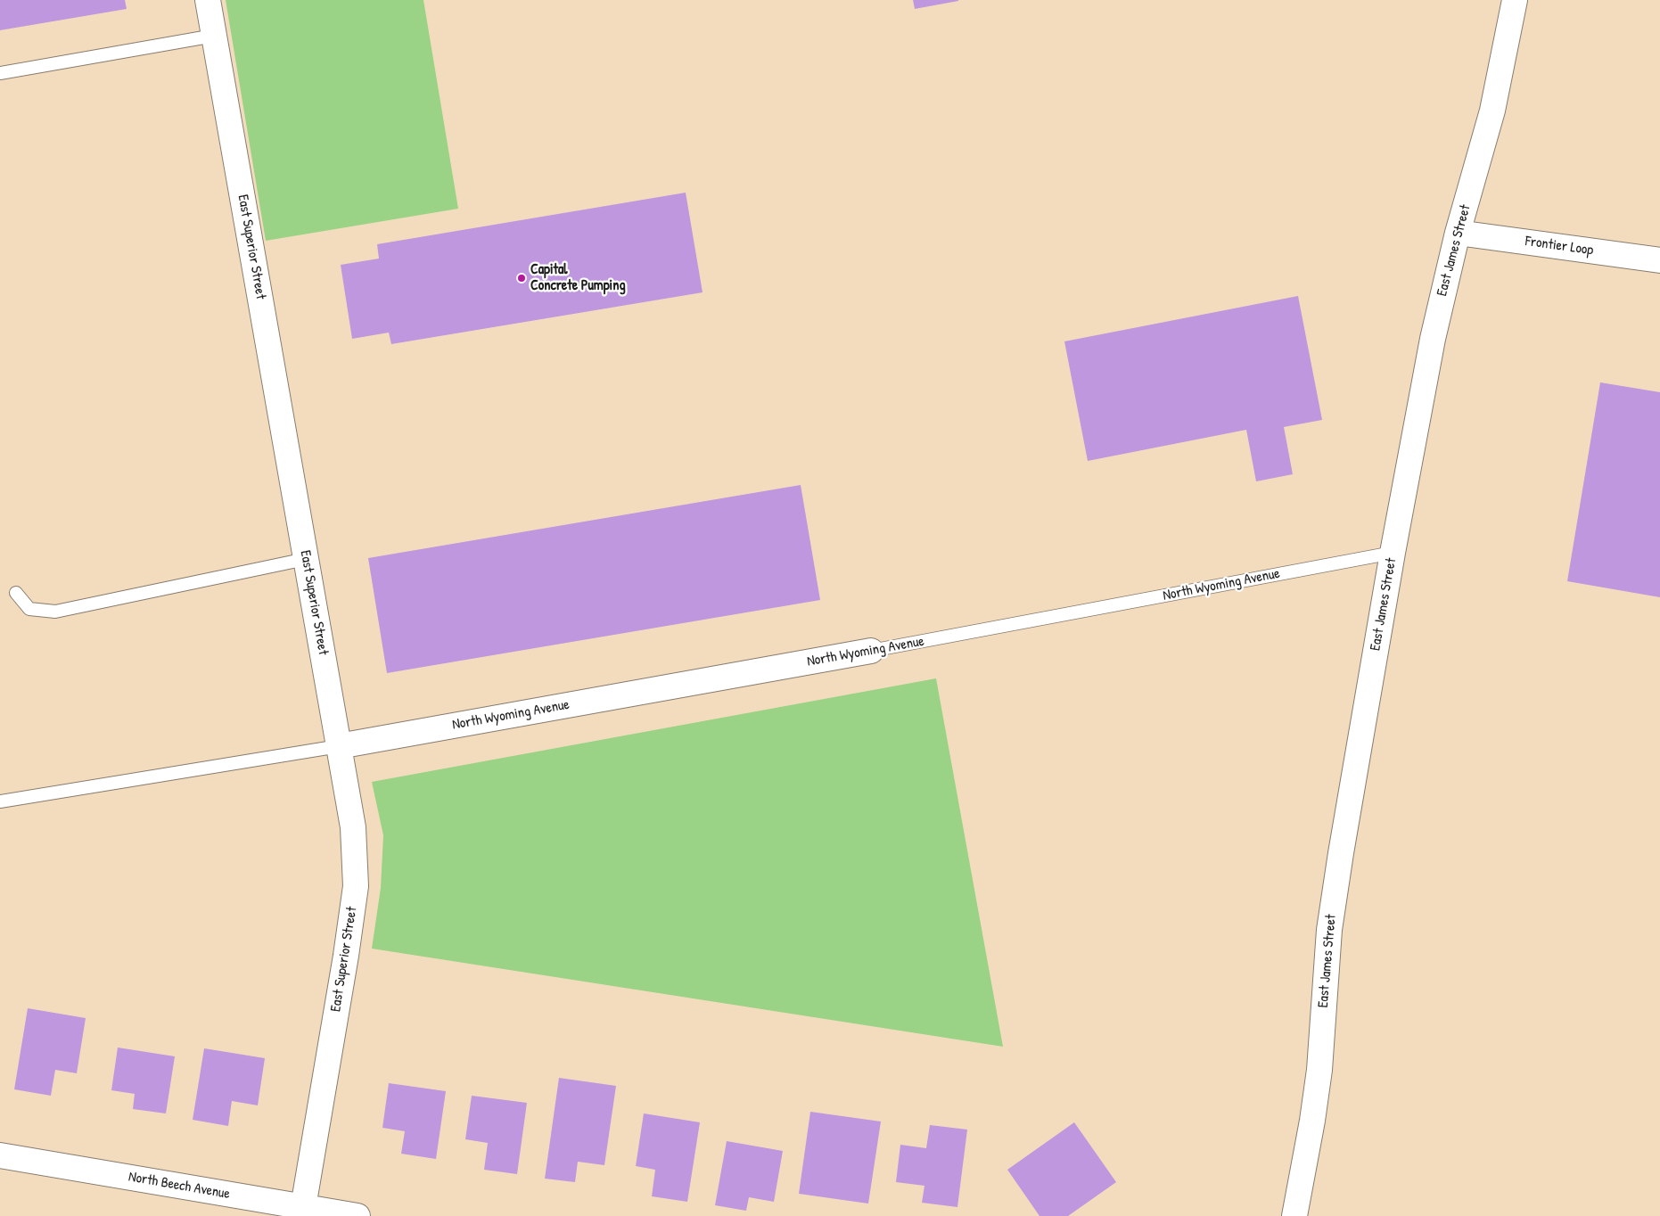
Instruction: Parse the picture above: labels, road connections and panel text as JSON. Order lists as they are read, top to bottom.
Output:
{
  "streets": {
    "street": [
      "Frontier Loop",
      "East Superior Street",
      "East James Street",
      "North Wyoming Avenue",
      "North Beech Avenue"
    ]
  },
  "crossings": [
    ["Frontier Loop", "East James Street"],
    ["East Superior Street", "North Wyoming Avenue"],
    ["East Superior Street", "North Beech Avenue"],
    ["East James Street", "North Wyoming Avenue"]
  ],
  "places": ["Capital Concrete Pumping"]
}
